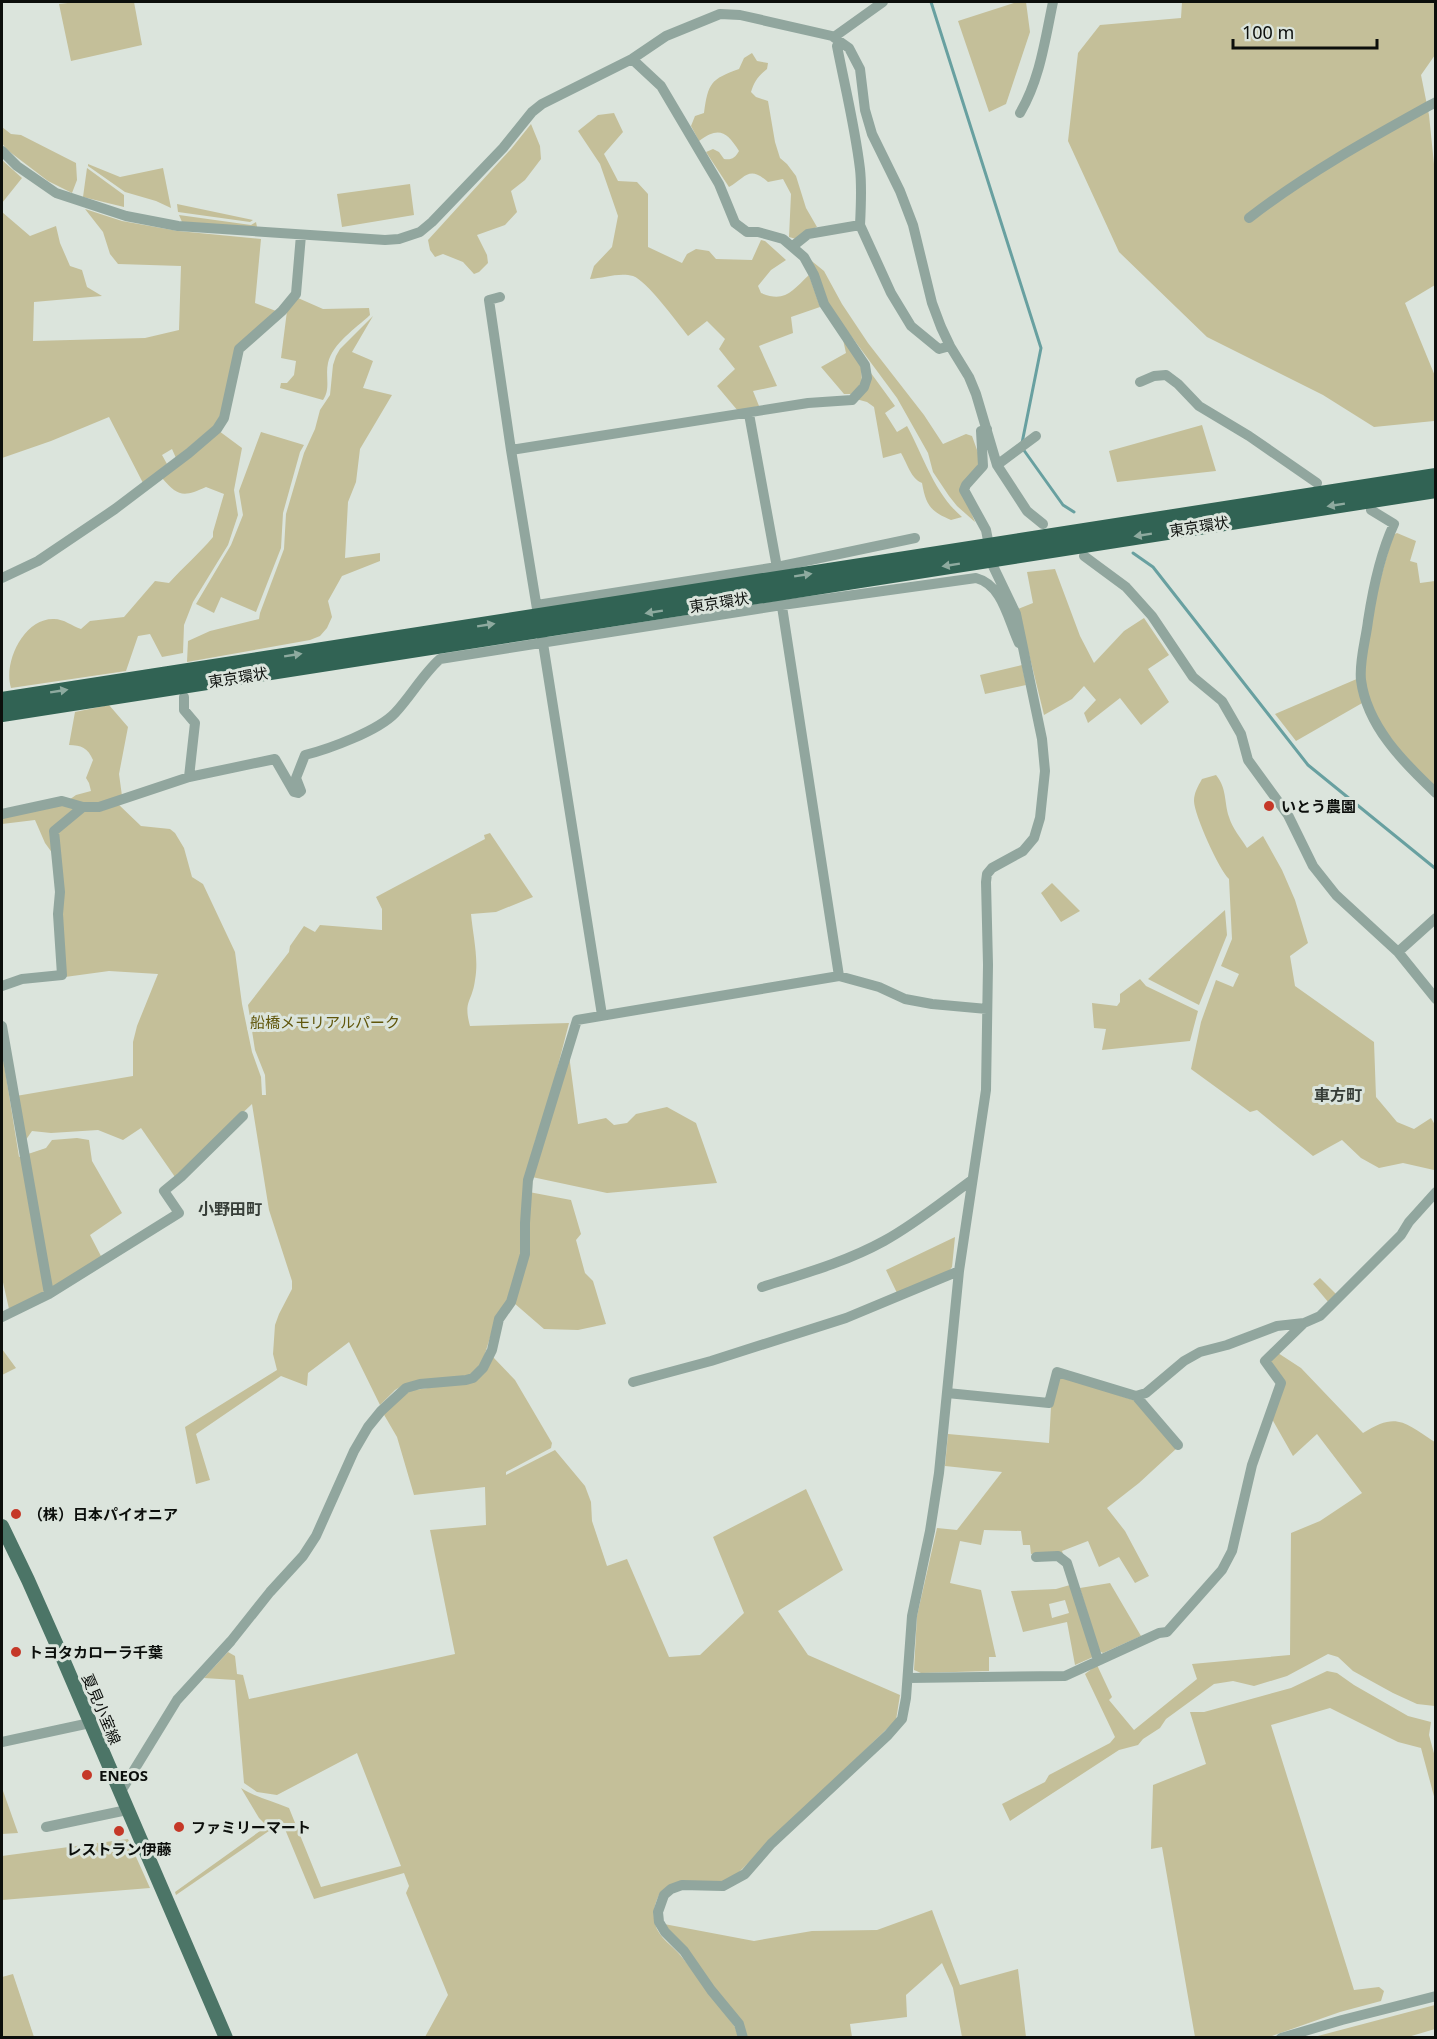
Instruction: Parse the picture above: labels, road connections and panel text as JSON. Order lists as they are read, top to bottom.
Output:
{
  "streets": {
    "highway": ["東京環状"],
    "main road": ["夏見小室線"]
  },
  "districts": ["車方町", "小野田町"],
  "parks": ["船橋メモリアルパーク"],
  "places": [
    "いとう農園",
    "（株）日本パイオニア",
    "トヨタカローラ千葉",
    "ENEOS",
    "ファミリーマート",
    "レストラン伊藤"
  ],
  "scale_bar": "100 m"
}
